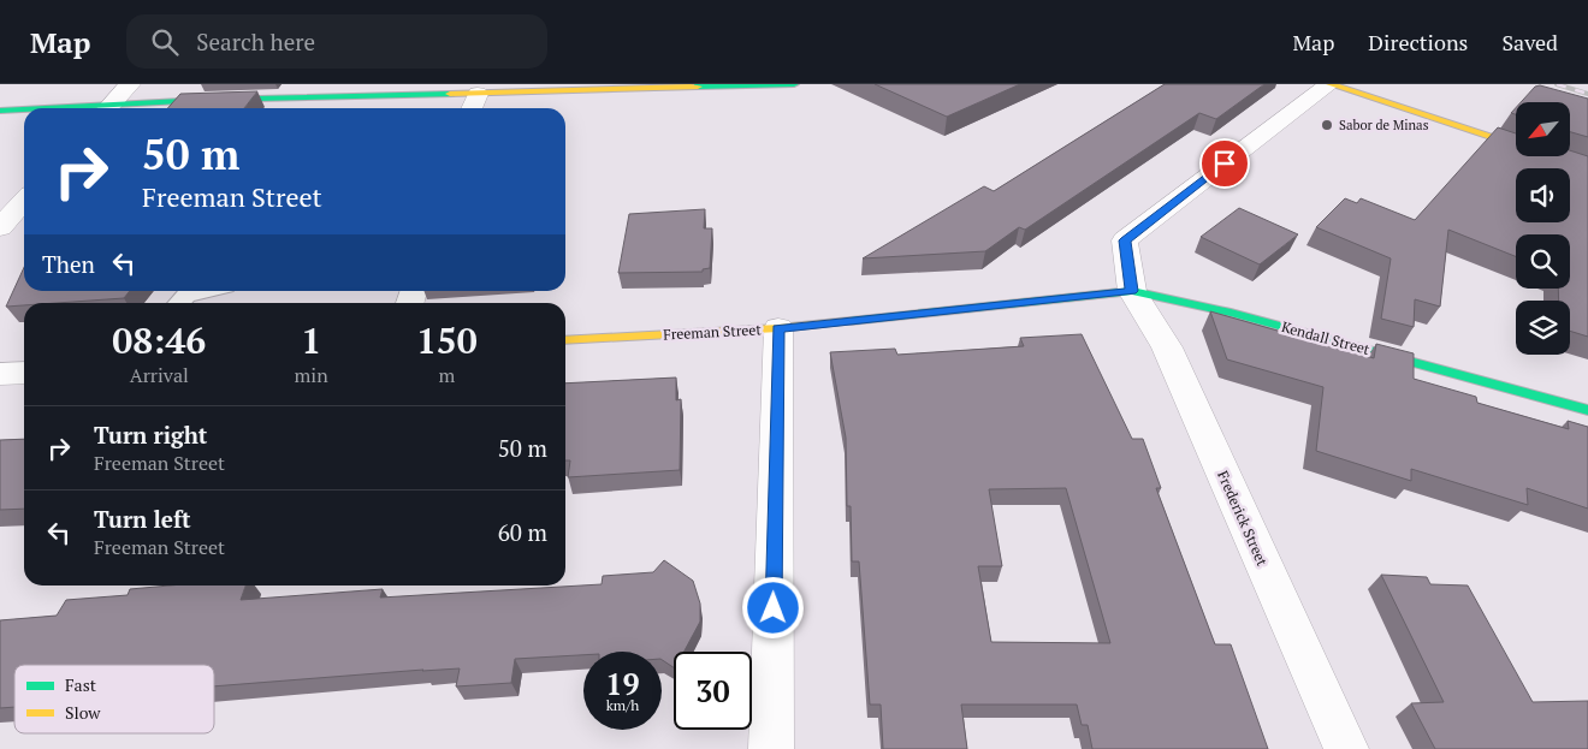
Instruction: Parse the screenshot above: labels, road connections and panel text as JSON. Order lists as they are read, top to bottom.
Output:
{
  "streets": {
    "street": ["Freeman Street", "Kendall Street", "Frederick Street"]
  },
  "crossings": [
    ["Freeman Street", "Kendall Street"],
    ["Freeman Street", "Frederick Street"],
    ["Kendall Street", "Frederick Street"]
  ],
  "places": ["Sabor de Minas"],
  "legend": ["Fast", "Slow"],
  "north": "bottom left",
  "page": {
    "header": "Map",
    "search": "Search here",
    "nav": ["Map", "Directions", "Saved"],
    "turn": ["50 m", "Freeman Street"],
    "then": "Then",
    "eta": [
      "08:46",
      "Arrival",
      "1",
      "min",
      "150",
      "m"
    ],
    "list": [
      {
        "name": "Turn right",
        "note": "Freeman Street",
        "value": "50 m"
      },
      {
        "name": "Turn left",
        "note": "Freeman Street",
        "value": "60 m"
      }
    ],
    "speed": "19 km/h",
    "limit": "30"
  }
}
